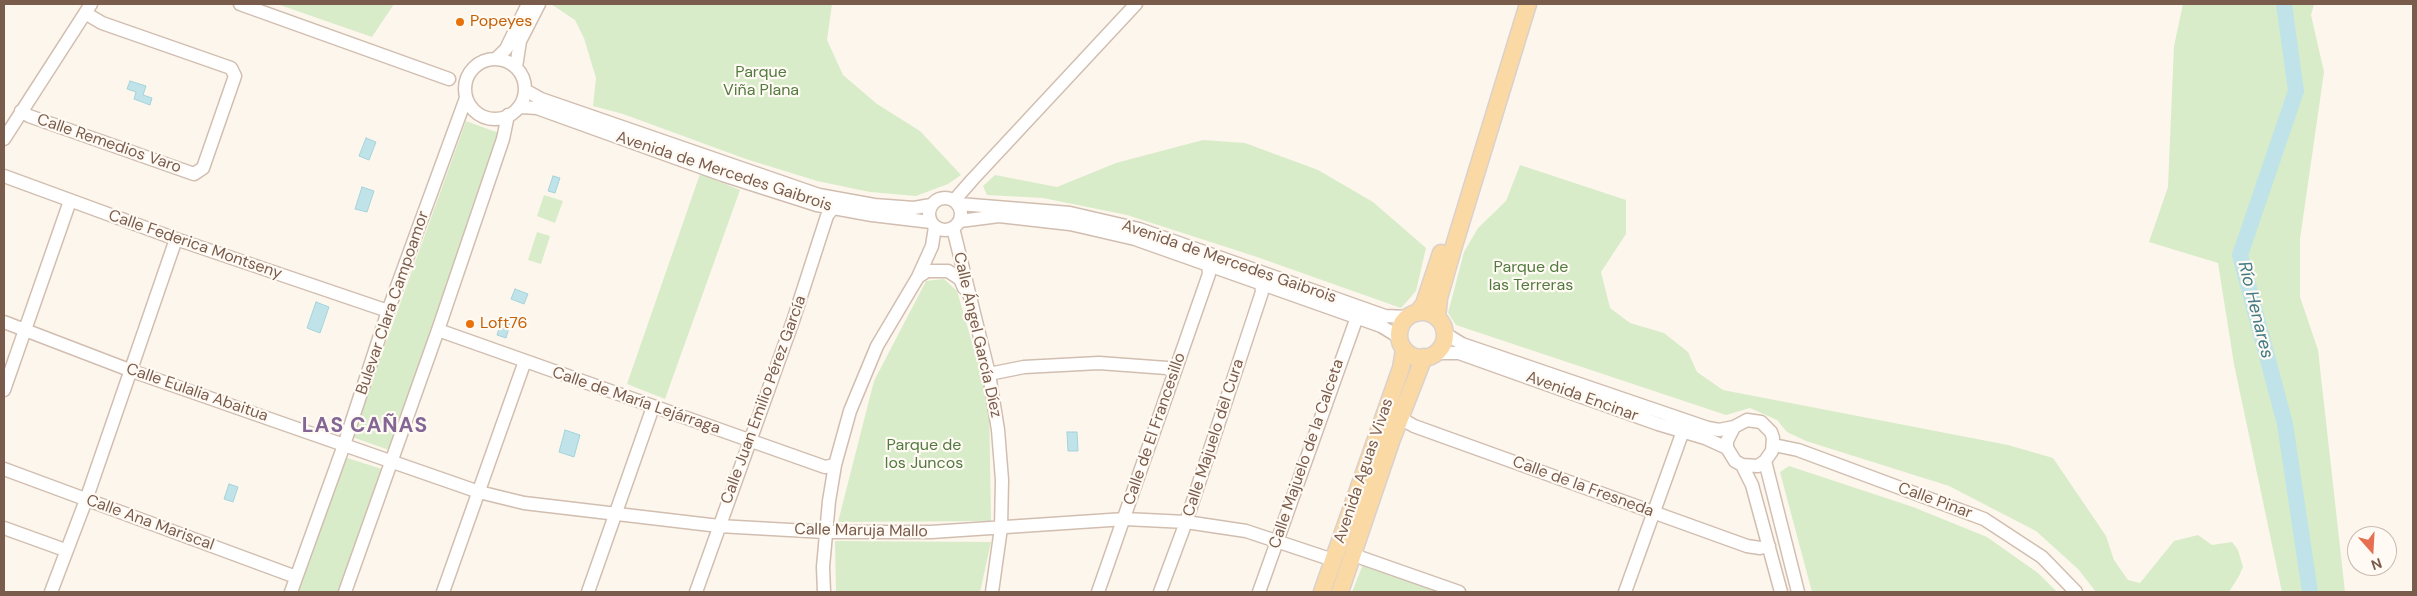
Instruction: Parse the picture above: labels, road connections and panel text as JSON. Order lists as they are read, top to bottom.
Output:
{
  "streets": {
    "main road": ["Avenida Aguas Vivas"],
    "street": [
      "Calle Remedios Varo",
      "Avenida de Mercedes Gaibrois",
      "Calle Federica Montseny",
      "Bulevar Clara Campoamor",
      "Calle Ángel García Díez",
      "Calle Eulalia Abaitua",
      "Avenida Encinar",
      "Calle Juan Emilio Pérez García",
      "Calle de María Lejárraga",
      "Calle de El Francesillo",
      "Calle Majuelo del Cura",
      "Calle Majuelo de la Calceta",
      "Calle de la Fresneda",
      "Calle Pinar",
      "Calle Ana Mariscal",
      "Calle Maruja Mallo"
    ]
  },
  "crossings": [
    ["Avenida de Mercedes Gaibrois", "Bulevar Clara Campoamor"],
    ["Avenida de Mercedes Gaibrois", "Calle Ángel García Díez"],
    ["Avenida de Mercedes Gaibrois", "Avenida Encinar"],
    ["Avenida de Mercedes Gaibrois", "Calle Juan Emilio Pérez García"],
    ["Avenida de Mercedes Gaibrois", "Calle de El Francesillo"],
    ["Avenida de Mercedes Gaibrois", "Calle Majuelo del Cura"],
    ["Avenida de Mercedes Gaibrois", "Calle Majuelo de la Calceta"],
    ["Avenida de Mercedes Gaibrois", "Avenida Aguas Vivas"],
    ["Calle Federica Montseny", "Bulevar Clara Campoamor"],
    ["Bulevar Clara Campoamor", "Calle Eulalia Abaitua"],
    ["Bulevar Clara Campoamor", "Calle Ana Mariscal"],
    ["Calle Ángel García Díez", "Calle Maruja Mallo"],
    ["Calle Eulalia Abaitua", "Calle Maruja Mallo"],
    ["Avenida Encinar", "Avenida Aguas Vivas"],
    ["Avenida Encinar", "Calle Pinar"],
    ["Calle Juan Emilio Pérez García", "Calle de María Lejárraga"],
    ["Calle Juan Emilio Pérez García", "Calle Maruja Mallo"],
    ["Calle de El Francesillo", "Calle Maruja Mallo"],
    ["Calle Majuelo del Cura", "Calle Maruja Mallo"],
    ["Calle Majuelo de la Calceta", "Calle Maruja Mallo"],
    ["Avenida Aguas Vivas", "Calle de la Fresneda"],
    ["Avenida Aguas Vivas", "Calle Maruja Mallo"]
  ],
  "districts": ["LAS CAÑAS"],
  "water": ["Río Henares"],
  "parks": ["Parque Viña Plana", "Parque de las Terreras", "Parque de los Juncos"],
  "places": ["Popeyes", "Loft76"],
  "north": "bottom"
}
